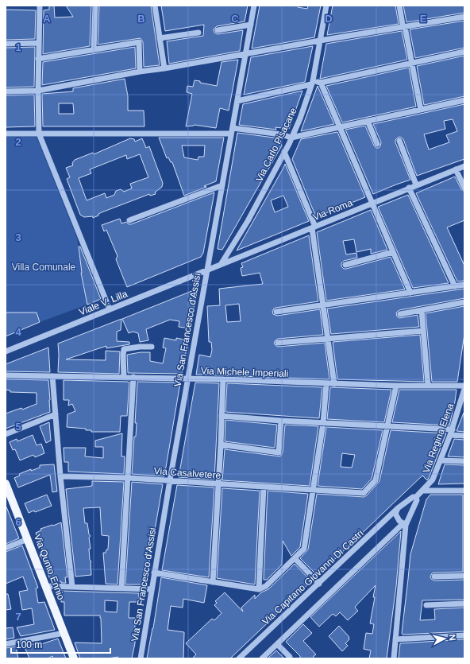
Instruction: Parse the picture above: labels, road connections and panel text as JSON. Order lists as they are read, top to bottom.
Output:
{
  "streets": {
    "main road": ["Via Qunto Ennio"],
    "street": [
      "Via Carlo Pisacane",
      "Via Roma",
      "Viale V. Lilla",
      "Via San Francesco d'Assisi",
      "Via Michele Imperiali",
      "Via Regina Elena",
      "Via Casalvetere",
      "Via Capitano Giovanni Di Castri"
    ]
  },
  "crossings": [
    ["Via Carlo Pisacane", "Via Roma"],
    ["Via Roma", "Viale V. Lilla"],
    ["Via Roma", "Via San Francesco d'Assisi"],
    ["Viale V. Lilla", "Via San Francesco d'Assisi"],
    ["Via San Francesco d'Assisi", "Via Michele Imperiali"],
    ["Via San Francesco d'Assisi", "Via Casalvetere"],
    ["Via Regina Elena", "Via Capitano Giovanni Di Castri"]
  ],
  "parks": ["Villa Comunale"],
  "scale_bar": "100 m",
  "north": "right",
  "grid": {
    "columns": [
      "A",
      "B",
      "C",
      "D",
      "E"
    ],
    "rows": [
      "1",
      "2",
      "3",
      "4",
      "5",
      "6",
      "7"
    ]
  }
}
